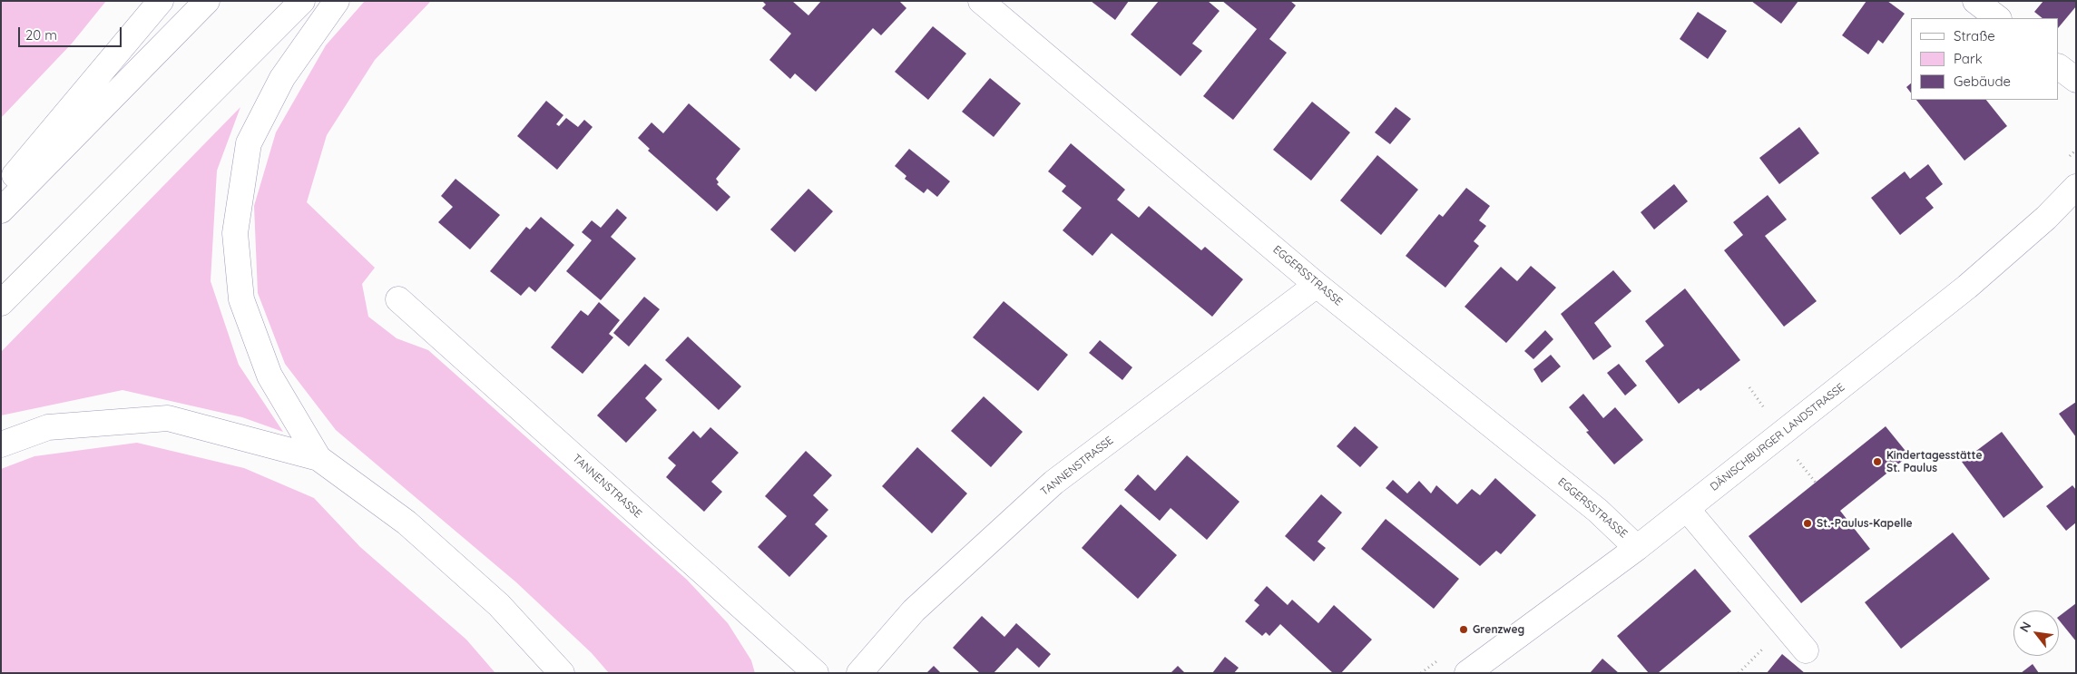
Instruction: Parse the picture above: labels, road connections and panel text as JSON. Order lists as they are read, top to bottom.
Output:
{
  "streets": {
    "main road": ["EGGERSSTRASSE", "DÄNISCHBURGER LANDSTRASSE", "TANNENSTRASSE"]
  },
  "crossings": [
    ["EGGERSSTRASSE", "DÄNISCHBURGER LANDSTRASSE"],
    ["EGGERSSTRASSE", "TANNENSTRASSE"]
  ],
  "places": ["Kindertagesstätte St. Paulus", "St.-Paulus-Kapelle", "Grenzweg"],
  "legend": ["Straße", "Park", "Gebäude"],
  "scale_bar": "20 m",
  "north": "top left"
}
